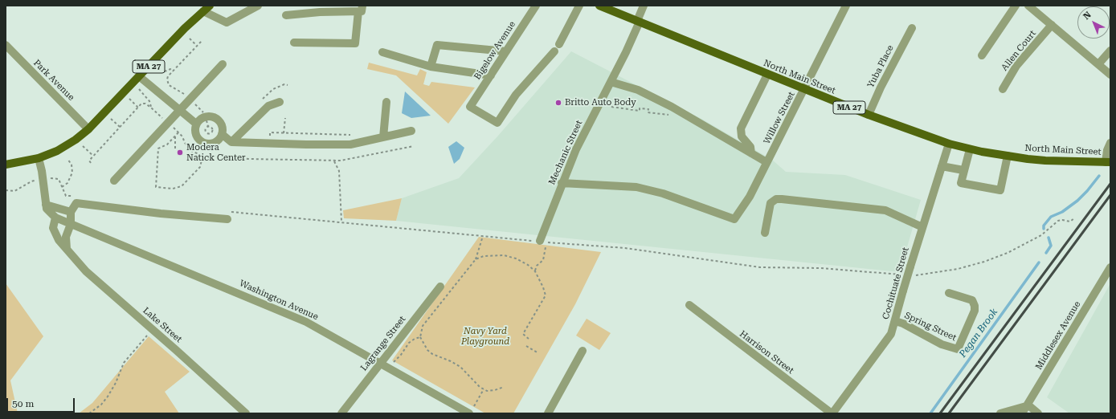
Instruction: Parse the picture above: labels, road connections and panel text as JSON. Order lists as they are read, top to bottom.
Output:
{
  "streets": {
    "main road": ["MA 27", "North Main Street"],
    "street": [
      "Bigelow Avenue",
      "Allen Court",
      "Yuba Place",
      "Park Avenue",
      "Willow Street",
      "Mechanic Street",
      "Cochituate Street",
      "Washington Avenue",
      "Lake Street",
      "Spring Street",
      "Middlesex Avenue",
      "Lagrange Street",
      "Harrison Street"
    ]
  },
  "crossings": [
    ["MA 27", "Park Avenue"],
    ["Yuba Place", "North Main Street"],
    ["North Main Street", "Willow Street"],
    ["North Main Street", "Mechanic Street"],
    ["North Main Street", "Cochituate Street"],
    ["Willow Street", "Mechanic Street"],
    ["Cochituate Street", "Spring Street"],
    ["Cochituate Street", "Harrison Street"],
    ["Washington Avenue", "Lagrange Street"]
  ],
  "water": ["Pegan Brook"],
  "parks": ["Navy Yard Playground"],
  "places": ["Britto Auto Body", "Modera Natick Center"],
  "scale_bar": "50 m",
  "north": "top left"
}
